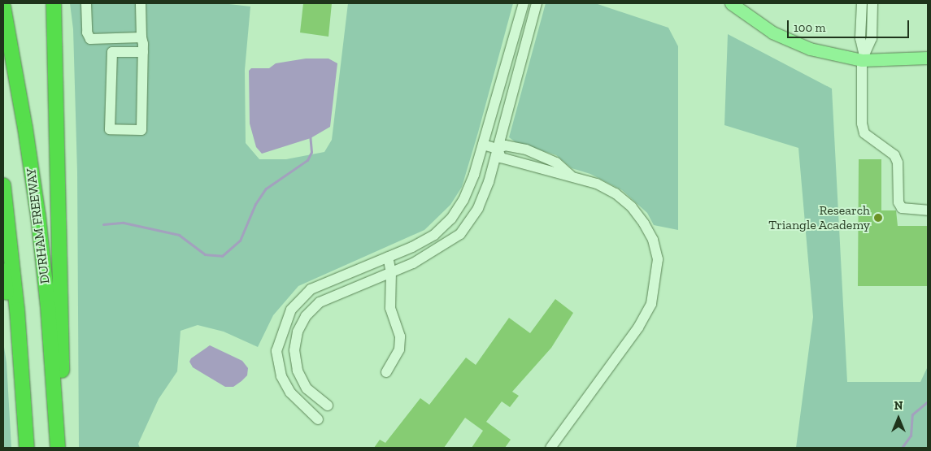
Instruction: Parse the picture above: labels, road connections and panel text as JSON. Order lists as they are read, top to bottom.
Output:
{
  "streets": {
    "highway": ["DURHAM FREEWAY"]
  },
  "places": ["Research Triangle Academy"],
  "scale_bar": "100 m",
  "north": "top"
}
